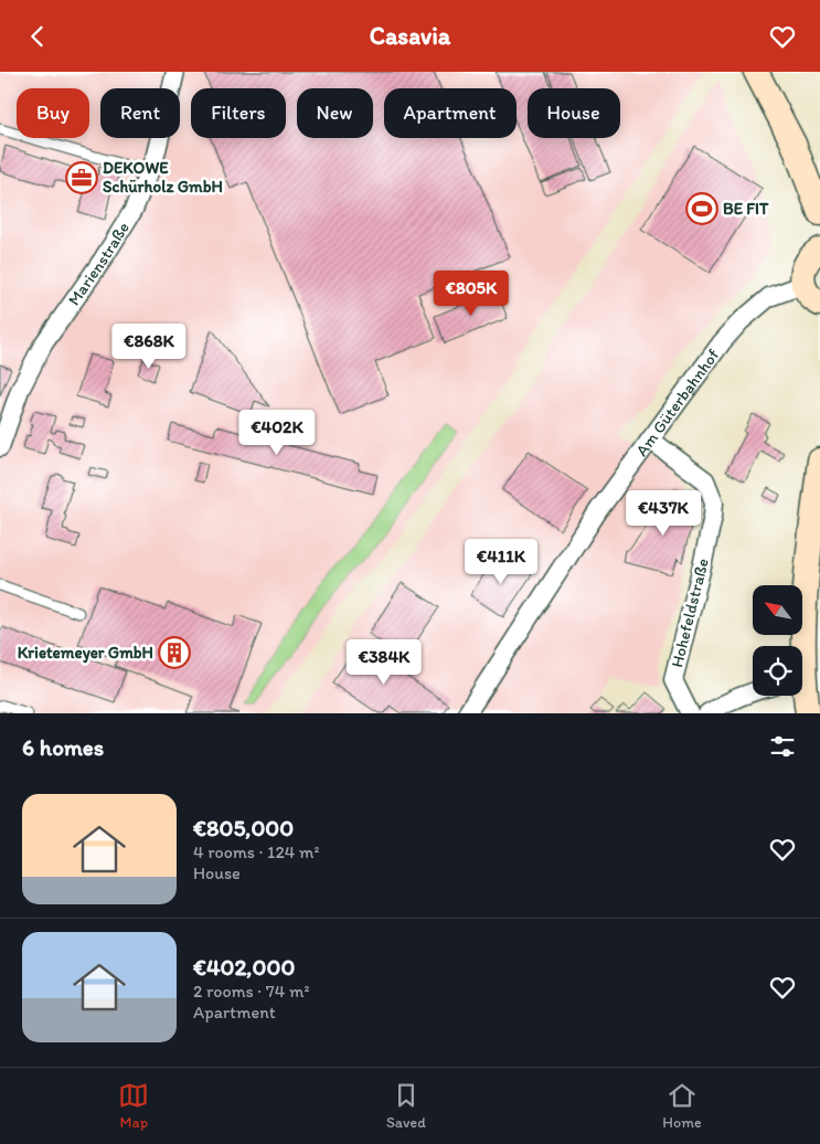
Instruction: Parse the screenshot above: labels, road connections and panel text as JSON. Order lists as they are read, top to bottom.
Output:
{
  "streets": {
    "street": ["Marienstraße", "Am Güterbahnhof", "Hohefeldstraße"]
  },
  "crossings": [
    ["Am Güterbahnhof", "Hohefeldstraße"]
  ],
  "places": {
    "office": ["DEKOWE Schürholz GmbH"],
    "sports": ["BE FIT"],
    "building": ["Krietemeyer GmbH"]
  },
  "north": "top left",
  "page": {
    "header": "Casavia",
    "chip": [
      "Buy",
      "Rent",
      "Filters",
      "New",
      "Apartment",
      "House"
    ],
    "price": [
      "€805K",
      "€868K",
      "€402K",
      "€437K",
      "€411K",
      "€384K"
    ],
    "heading": "6 homes",
    "list": [
      {
        "name": "€805,000",
        "note": "4 rooms · 124 m² · House"
      },
      {
        "name": "€402,000",
        "note": "2 rooms · 74 m² · Apartment"
      }
    ],
    "tabs": ["Map", "Saved", "Home"]
  }
}
